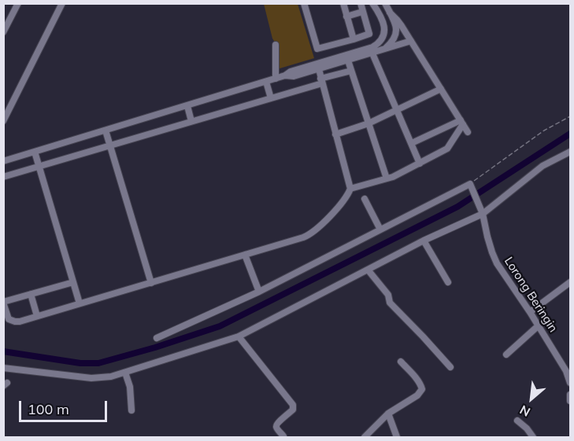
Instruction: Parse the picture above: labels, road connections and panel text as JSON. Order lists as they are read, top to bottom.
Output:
{
  "streets": {
    "street": ["Lorong Beringin"]
  },
  "scale_bar": "100 m",
  "north": "bottom left"
}
